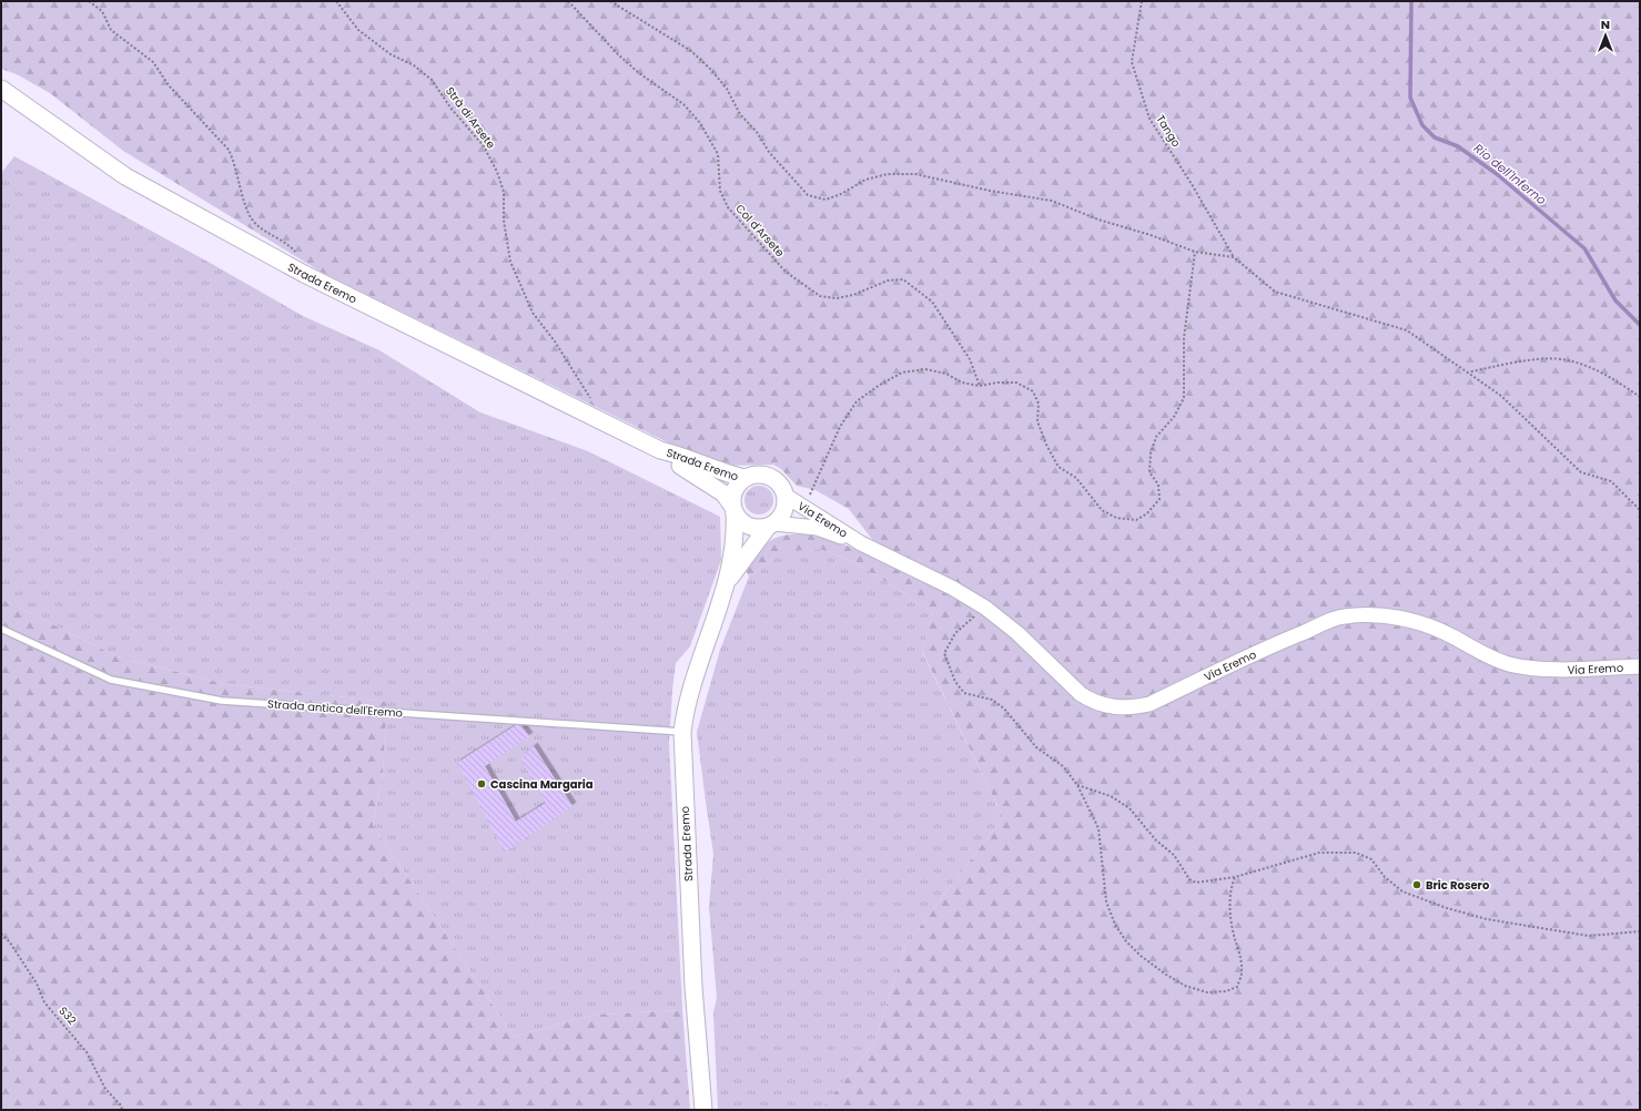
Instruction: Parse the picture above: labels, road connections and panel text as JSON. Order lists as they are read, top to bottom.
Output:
{
  "streets": {
    "main road": ["Strada Eremo"],
    "street": ["Via Eremo"],
    "lane": ["Strada antica dell'Eremo"],
    "path": [
      "Strà di Arsete",
      "Tango",
      "Col d'Arsete",
      "S32"
    ]
  },
  "crossings": [
    ["Strada Eremo", "Via Eremo"],
    ["Strada Eremo", "Strada antica dell'Eremo"]
  ],
  "water": ["Rio dell'Inferno"],
  "places": ["Cascina Margaria", "Bric Rosero"],
  "north": "top"
}
